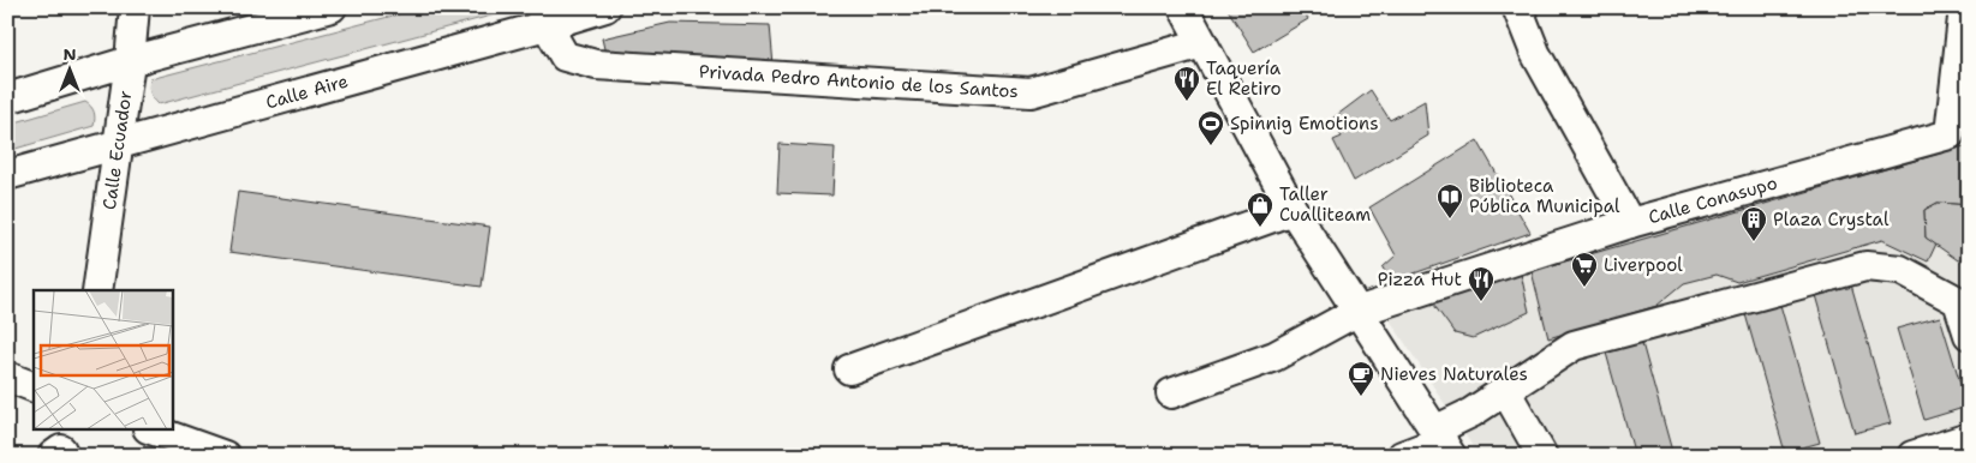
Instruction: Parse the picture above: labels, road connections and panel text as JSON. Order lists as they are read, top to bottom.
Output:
{
  "streets": {
    "street": [
      "Privada Pedro Antonio de los Santos",
      "Calle Aire",
      "Calle Ecuador",
      "Calle Conasupo"
    ]
  },
  "crossings": [
    ["Privada Pedro Antonio de los Santos", "Calle Aire"],
    ["Calle Aire", "Calle Ecuador"]
  ],
  "places": {
    "restaurant": ["Taquería El Retiro", "Pizza Hut"],
    "sports": ["Spinnig Emotions"],
    "library": ["Biblioteca Pública Municipal"],
    "shop": ["Taller Cualliteam"],
    "building": ["Plaza Crystal"],
    "supermarket": ["Liverpool"],
    "cafe": ["Nieves Naturales"]
  },
  "north": "top"
}
